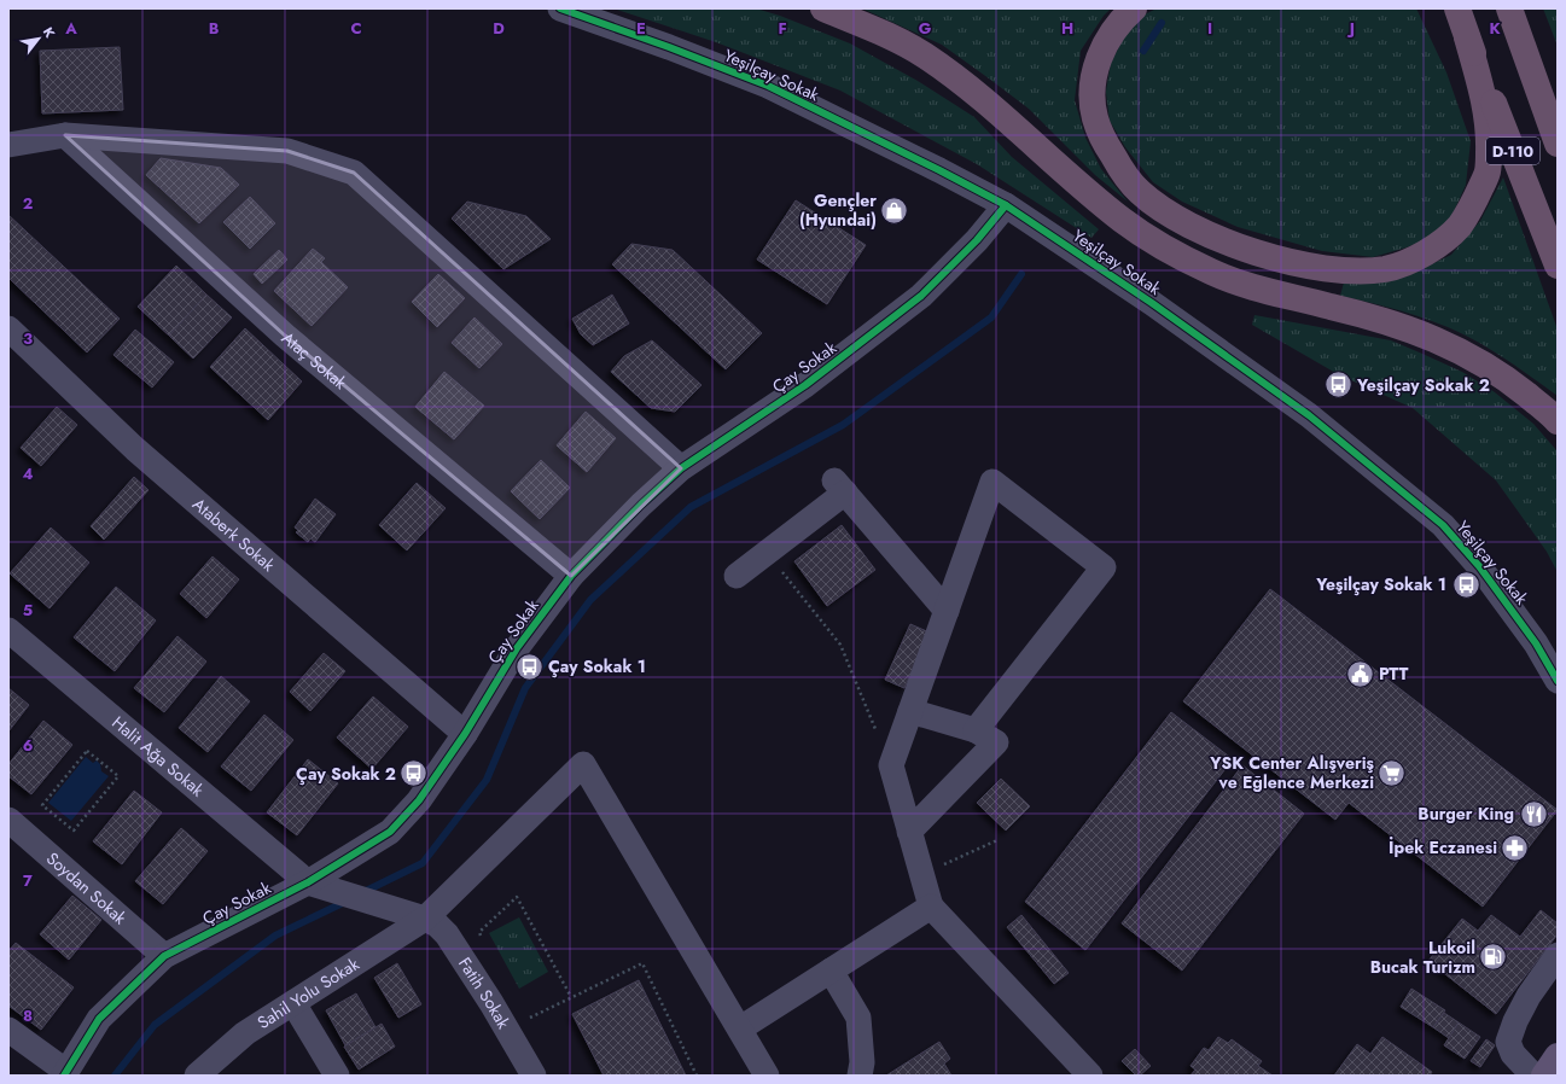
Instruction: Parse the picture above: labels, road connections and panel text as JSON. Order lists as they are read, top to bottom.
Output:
{
  "streets": {
    "highway": ["D-110"],
    "street": [
      "Yeşilçay Sokak",
      "Ataç Sokak",
      "Çay Sokak",
      "Ataberk Sokak",
      "Halit Ağa Sokak",
      "Soydan Sokak",
      "Fatih Sokak",
      "Sahil Yolu Sokak"
    ]
  },
  "crossings": [
    ["Yeşilçay Sokak", "Çay Sokak"],
    ["Ataç Sokak", "Çay Sokak"],
    ["Çay Sokak", "Ataberk Sokak"],
    ["Çay Sokak", "Halit Ağa Sokak"],
    ["Çay Sokak", "Soydan Sokak"],
    ["Çay Sokak", "Fatih Sokak"],
    ["Halit Ağa Sokak", "Fatih Sokak"],
    ["Fatih Sokak", "Sahil Yolu Sokak"]
  ],
  "places": {
    "shop": ["Gençler (Hyundai)"],
    "bus stop": [
      "Yeşilçay Sokak 2",
      "Yeşilçay Sokak 1",
      "Çay Sokak 1",
      "Çay Sokak 2"
    ],
    "public building": ["PTT"],
    "supermarket": ["YSK Center Alışveriş ve Eğlence Merkezi"],
    "restaurant": ["Burger King"],
    "pharmacy": ["İpek Eczanesi"],
    "fuel station": ["Lukoil Bucak Turizm"]
  },
  "north": "top right",
  "grid": {
    "columns": [
      "A",
      "B",
      "C",
      "D",
      "E",
      "F",
      "G",
      "H",
      "I",
      "J",
      "K"
    ],
    "rows": [
      "2",
      "3",
      "4",
      "5",
      "6",
      "7",
      "8"
    ]
  }
}
